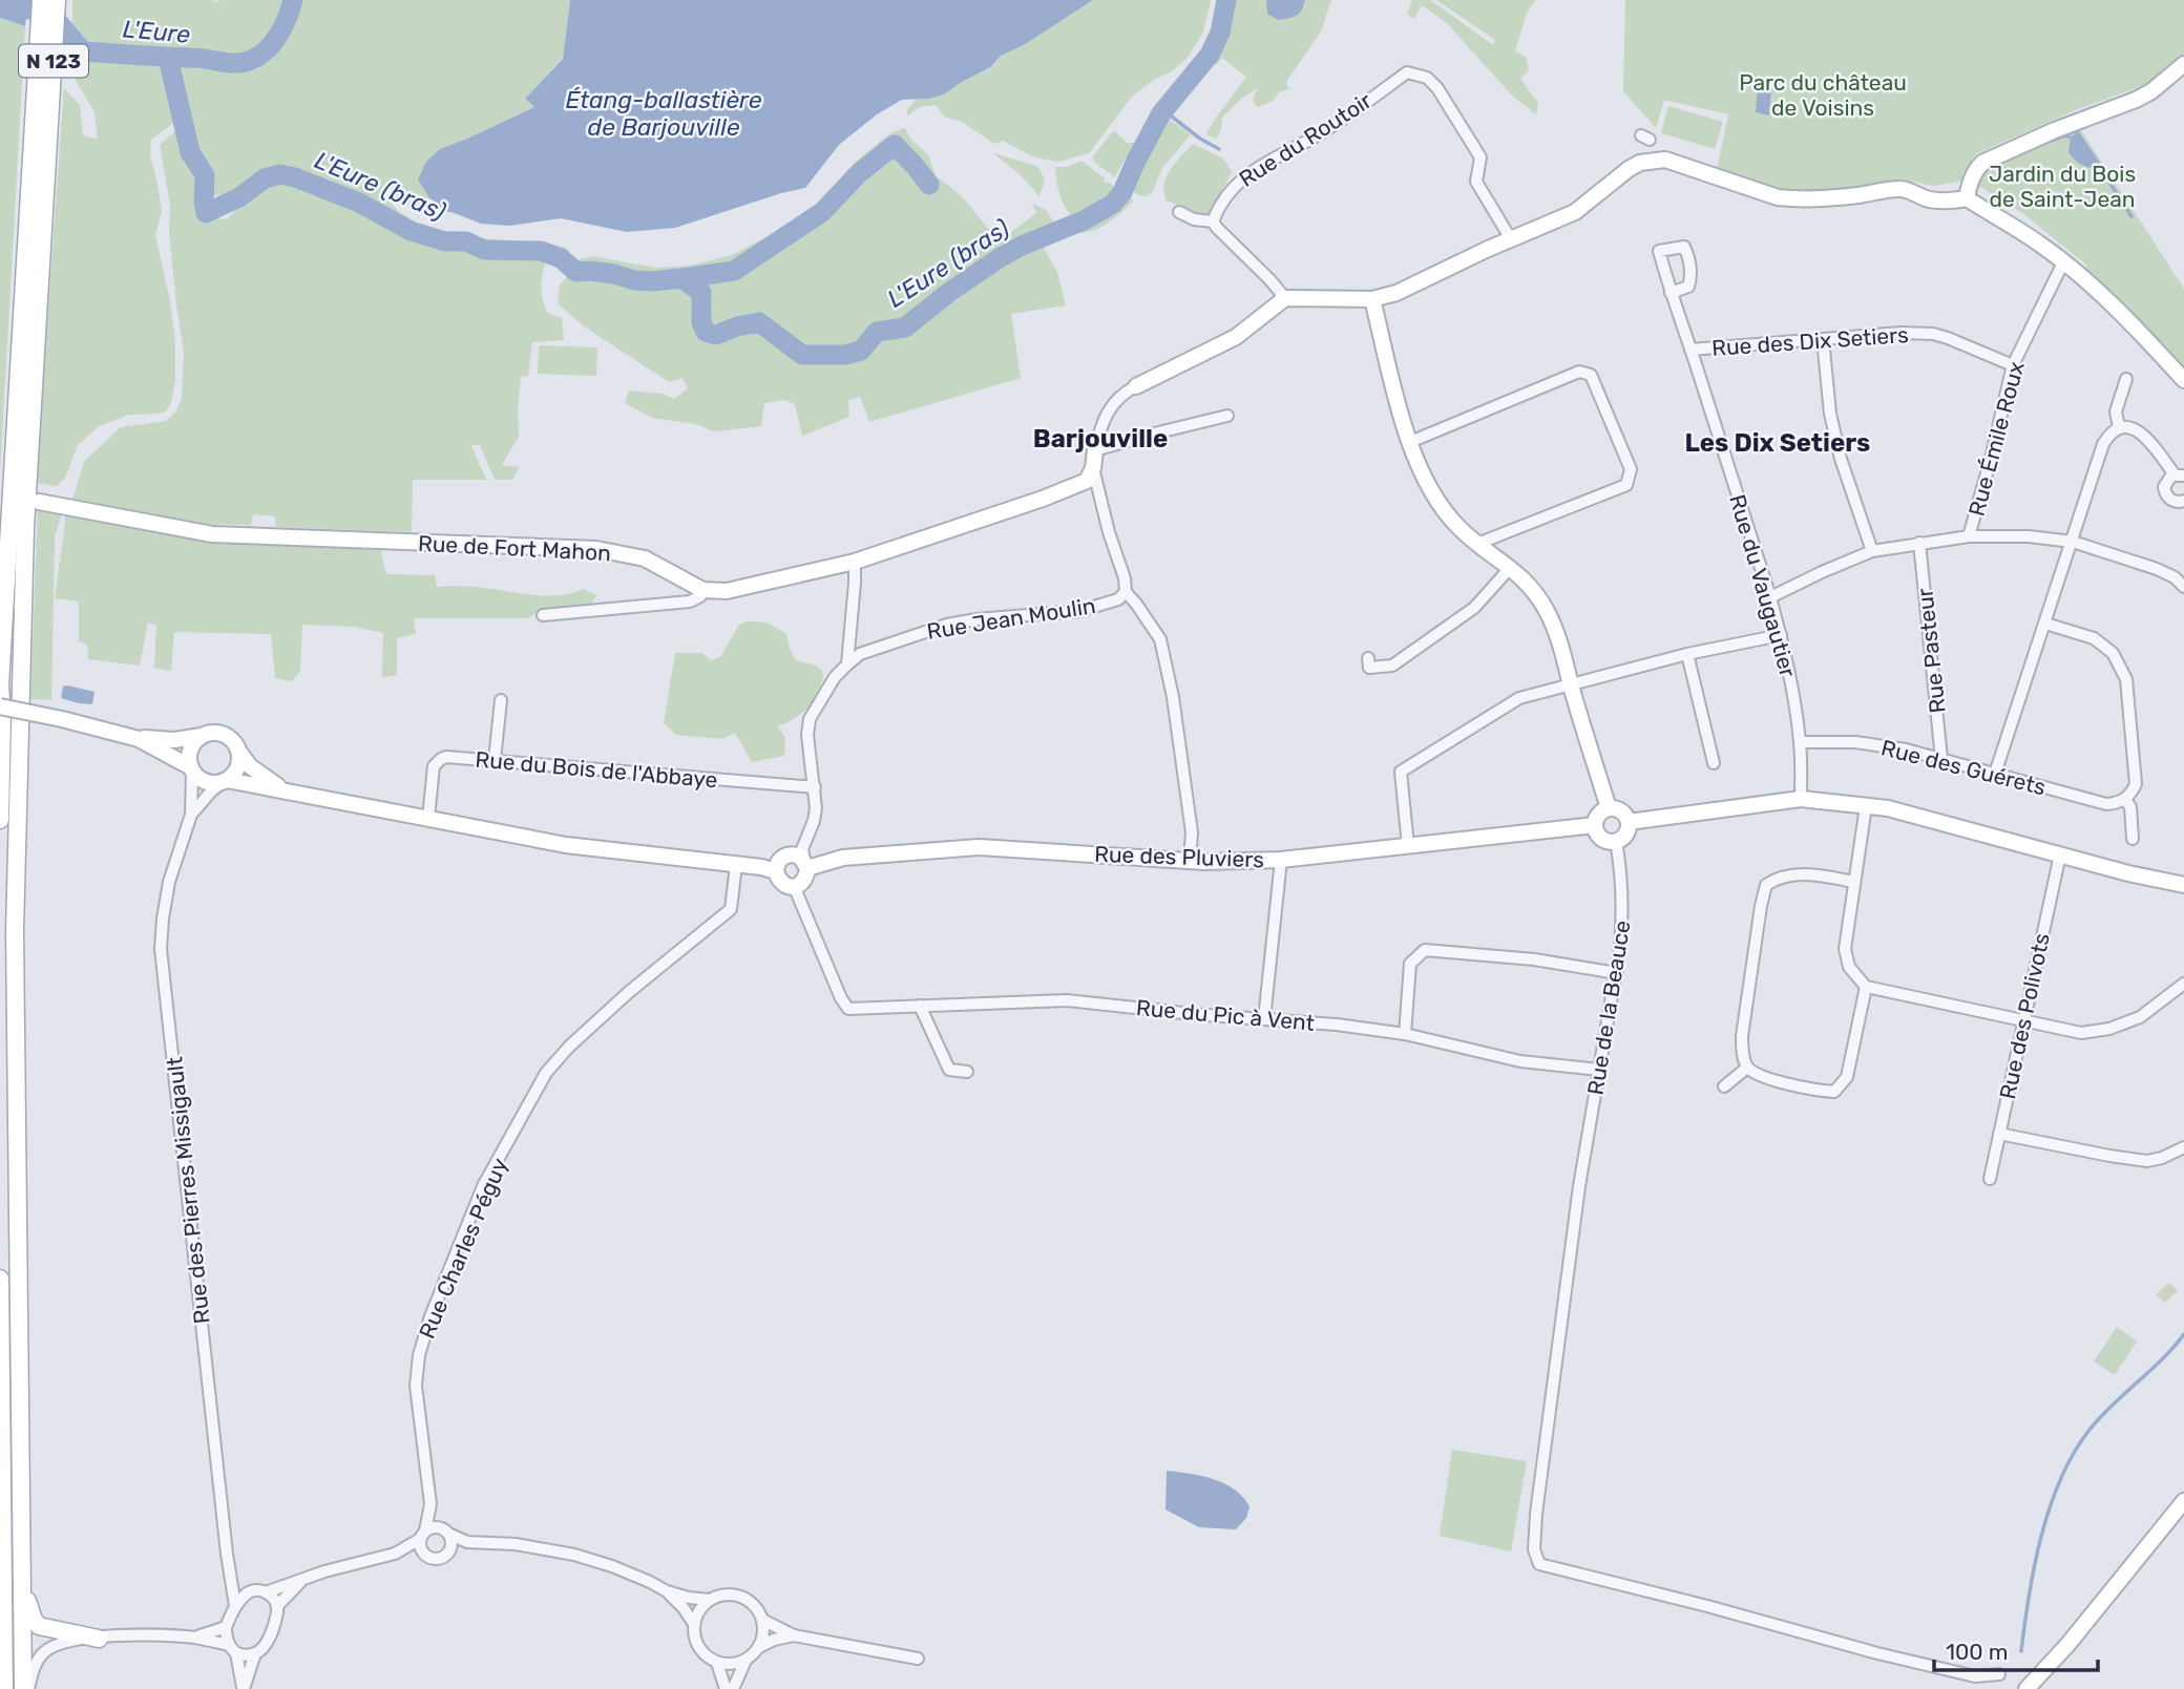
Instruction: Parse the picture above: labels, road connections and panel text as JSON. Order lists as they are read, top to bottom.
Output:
{
  "streets": {
    "main road": ["N 123"],
    "street": [
      "Rue du Routoir",
      "Rue des Dix Setiers",
      "Rue Émile Roux",
      "Rue de Fort Mahon",
      "Rue du Vaugautier",
      "Rue Jean Moulin",
      "Rue Pasteur",
      "Rue des Guérets",
      "Rue du Bois de l'Abbaye",
      "Rue des Pluviers",
      "Rue de la Beauce",
      "Rue du Pic à Vent",
      "Rue des Polivots",
      "Rue des Pierres Missigault",
      "Rue Charles Péguy"
    ]
  },
  "crossings": [
    ["Rue des Dix Setiers", "Rue Émile Roux"],
    ["Rue des Dix Setiers", "Rue du Vaugautier"],
    ["Rue du Vaugautier", "Rue des Guérets"],
    ["Rue Jean Moulin", "Rue du Bois de l'Abbaye"],
    ["Rue Jean Moulin", "Rue des Pluviers"],
    ["Rue Jean Moulin", "Rue du Pic à Vent"],
    ["Rue Pasteur", "Rue des Guérets"],
    ["Rue des Pluviers", "Rue de la Beauce"],
    ["Rue des Pluviers", "Rue du Pic à Vent"],
    ["Rue de la Beauce", "Rue du Pic à Vent"]
  ],
  "districts": ["Barjouville", "Les Dix Setiers"],
  "water": ["L'Eure", "Étang-ballastière de Barjouville", "L'Eure (bras)"],
  "parks": ["Parc du château de Voisins", "Jardin du Bois de Saint-Jean"],
  "scale_bar": "100 m"
}
